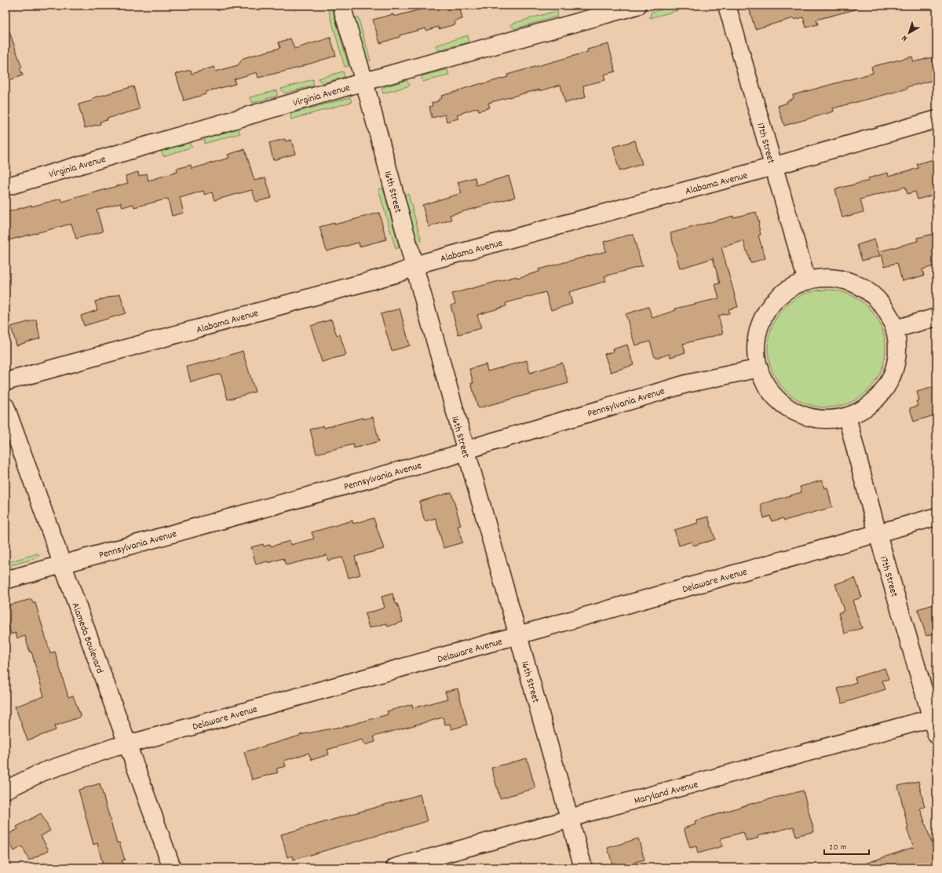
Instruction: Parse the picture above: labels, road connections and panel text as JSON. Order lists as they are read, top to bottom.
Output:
{
  "streets": {
    "street": [
      "Virginia Avenue",
      "17th Street",
      "Alabama Avenue",
      "16th Street",
      "Pennsylvania Avenue",
      "Delaware Avenue",
      "Alameda Boulevard",
      "Maryland Avenue"
    ]
  },
  "crossings": [
    ["Virginia Avenue", "16th Street"],
    ["17th Street", "Alabama Avenue"],
    ["17th Street", "Delaware Avenue"],
    ["17th Street", "Maryland Avenue"],
    ["Alabama Avenue", "16th Street"],
    ["16th Street", "Pennsylvania Avenue"],
    ["16th Street", "Delaware Avenue"],
    ["16th Street", "Maryland Avenue"],
    ["Pennsylvania Avenue", "Alameda Boulevard"],
    ["Delaware Avenue", "Alameda Boulevard"]
  ],
  "scale_bar": "20 m",
  "north": "bottom left"
}
